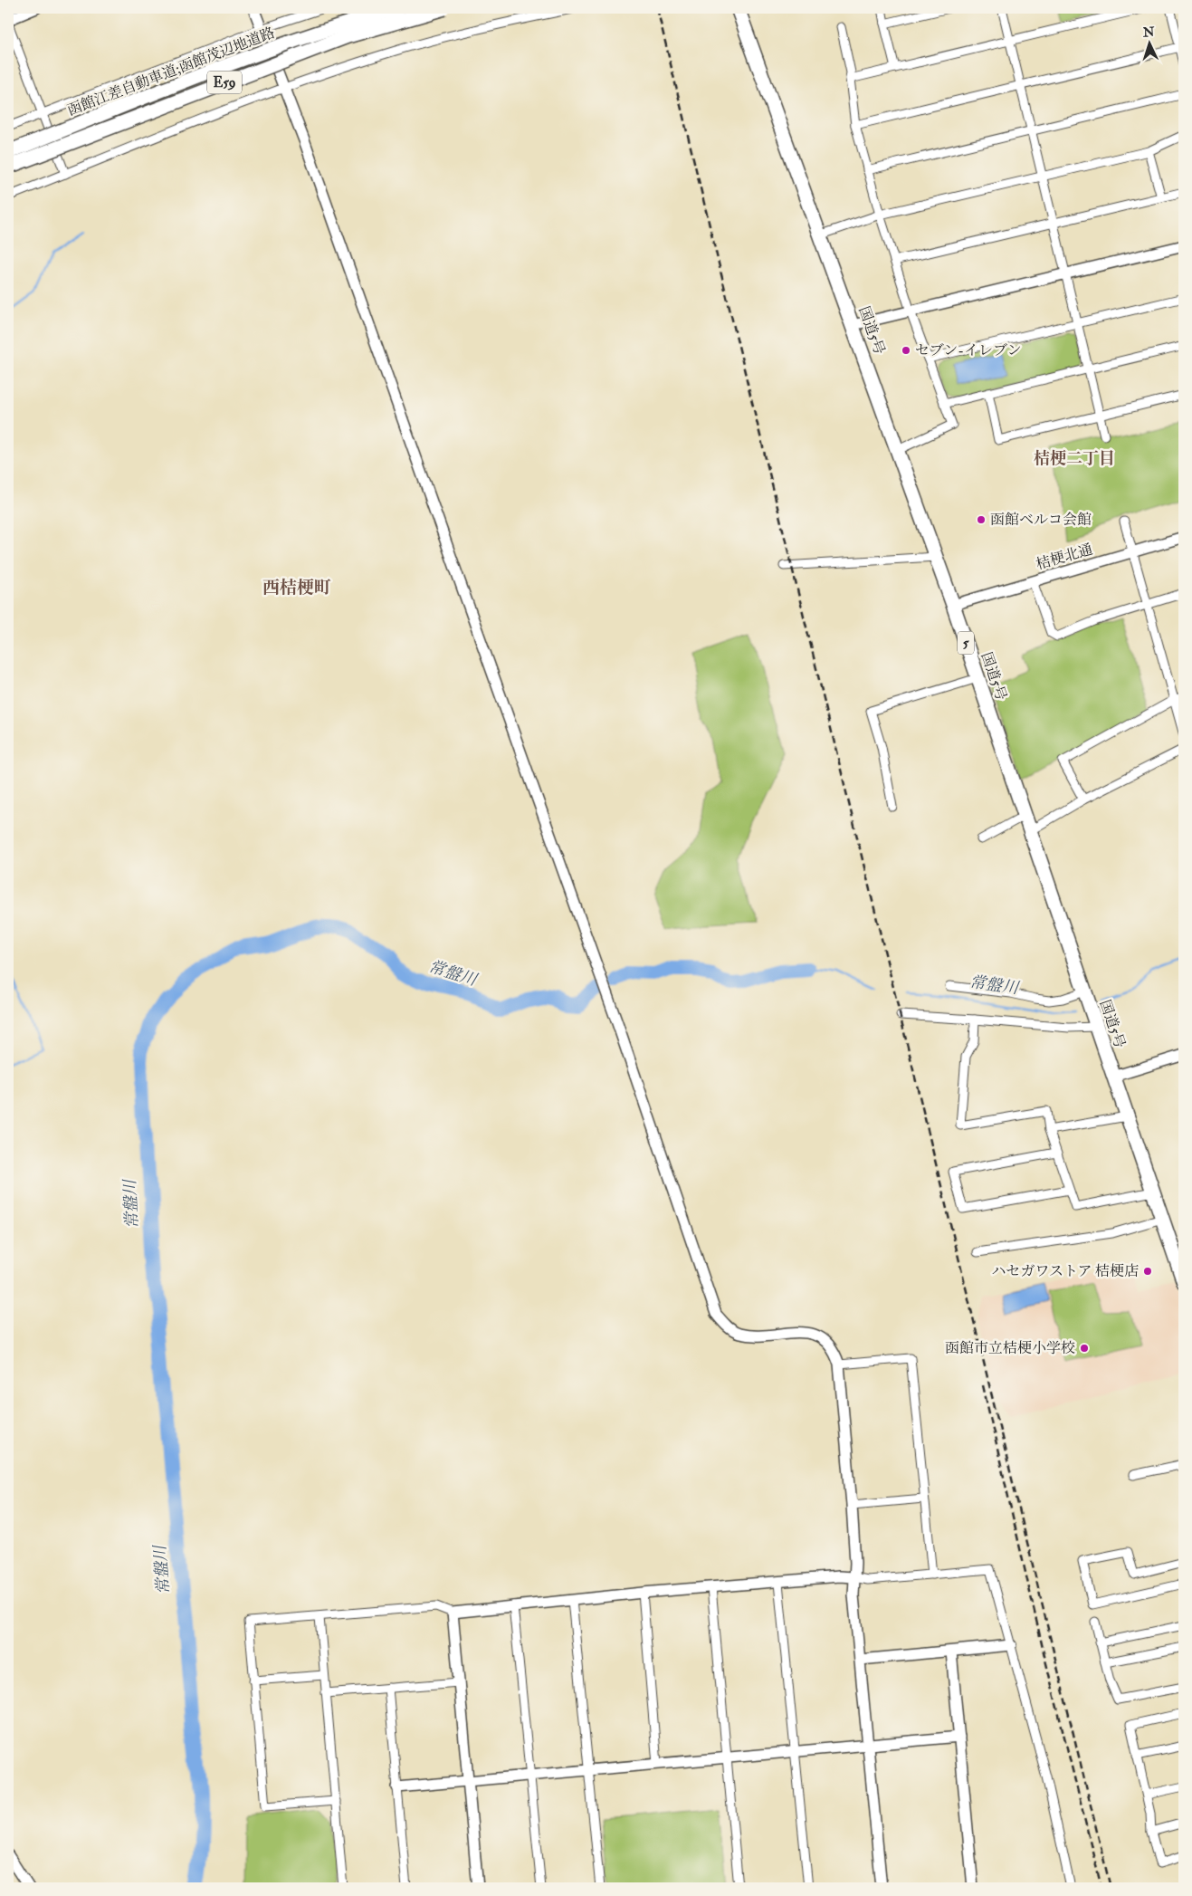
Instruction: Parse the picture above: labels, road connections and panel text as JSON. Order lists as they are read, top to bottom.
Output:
{
  "streets": {
    "highway": [
      "函館江差自動車道;函館茂辺地道路",
      "E59",
      "国道5号",
      "5"
    ],
    "street": ["桔梗北通"]
  },
  "crossings": [
    ["国道5号", "桔梗北通"]
  ],
  "districts": ["桔梗二丁目", "西桔梗町"],
  "water": ["常盤川"],
  "places": [
    "セブン-イレブン",
    "函館ベルコ会館",
    "ハセガワストア 桔梗店",
    "函館市立桔梗小学校"
  ],
  "north": "top"
}
